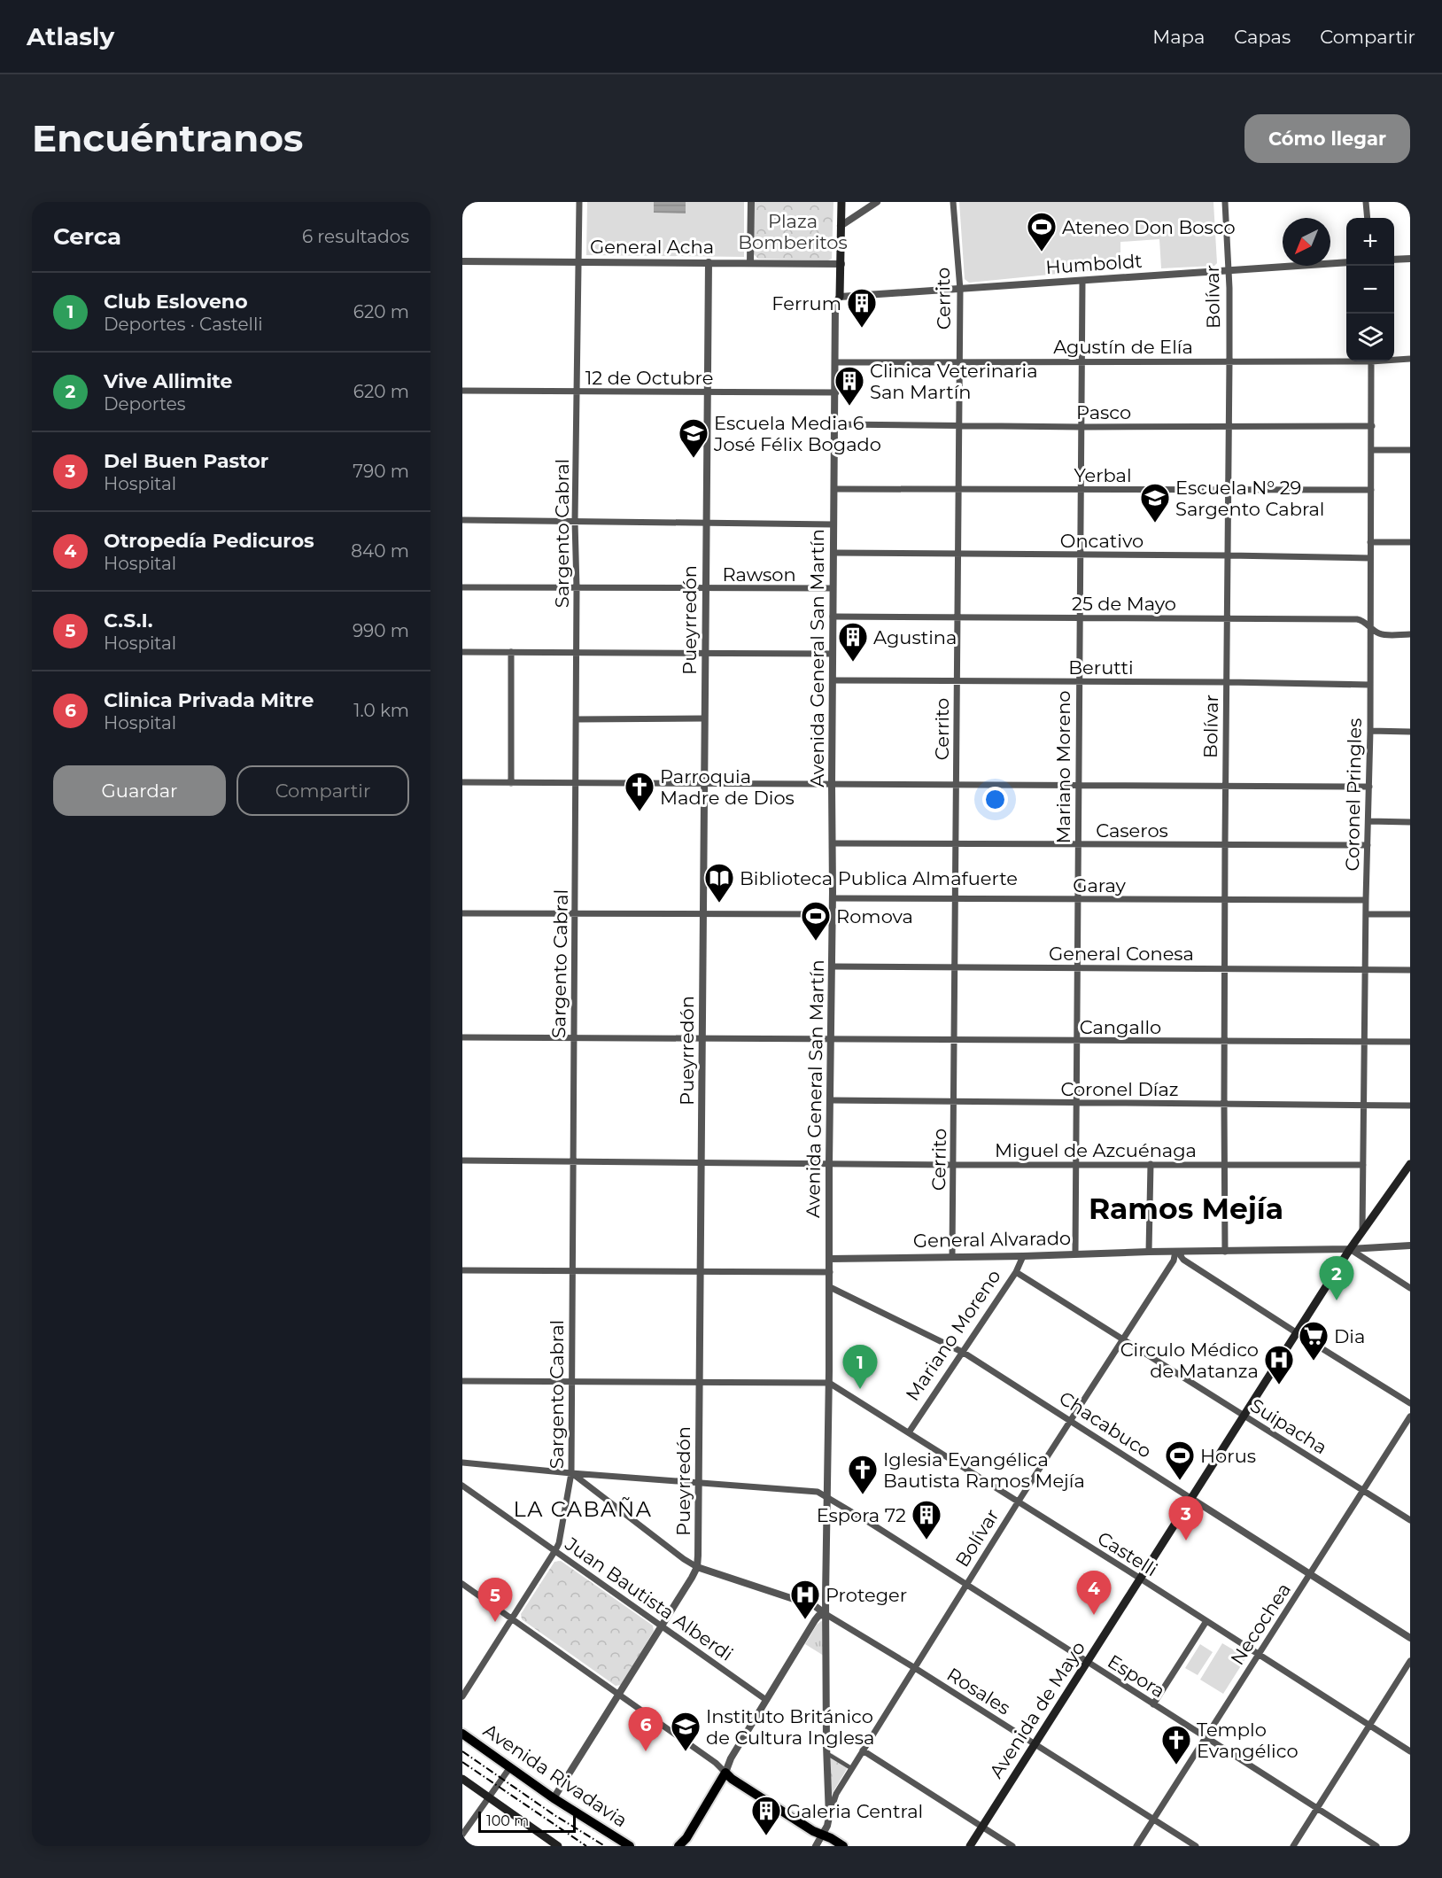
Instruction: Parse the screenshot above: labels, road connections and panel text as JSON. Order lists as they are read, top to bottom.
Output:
{
  "streets": {
    "main road": ["Avenida General San Martín", "Avenida de Mayo", "Avenida Rivadavia"],
    "street": [
      "General Acha",
      "Humboldt",
      "Bolívar",
      "Cerrito",
      "Agustín de Elía",
      "12 de Octubre",
      "Pasco",
      "Yerbal",
      "Sargento Cabral",
      "Oncativo",
      "Rawson",
      "25 de Mayo",
      "Pueyrredón",
      "Berutti",
      "Mariano Moreno",
      "Coronel Pringles",
      "Caseros",
      "Garay",
      "General Conesa",
      "Cangallo",
      "Coronel Díaz",
      "Miguel de Azcuénaga",
      "General Alvarado",
      "Chacabuco",
      "Suipacha",
      "Castelli",
      "Juan Bautista Alberdi",
      "Necochea",
      "Espora",
      "Rosales"
    ]
  },
  "crossings": [
    ["General Acha", "Sargento Cabral"],
    ["General Acha", "Pueyrredón"],
    ["General Acha", "Avenida General San Martín"],
    ["Humboldt", "Bolívar"],
    ["Humboldt", "Cerrito"],
    ["Humboldt", "Avenida General San Martín"],
    ["Humboldt", "Mariano Moreno"],
    ["Bolívar", "Agustín de Elía"],
    ["Bolívar", "Pasco"],
    ["Bolívar", "Yerbal"],
    ["Bolívar", "Oncativo"],
    ["Bolívar", "25 de Mayo"],
    ["Bolívar", "Avenida General San Martín"],
    ["Bolívar", "Berutti"],
    ["Bolívar", "Caseros"],
    ["Bolívar", "Garay"],
    ["Bolívar", "General Conesa"],
    ["Bolívar", "Cangallo"],
    ["Bolívar", "Coronel Díaz"],
    ["Bolívar", "Miguel de Azcuénaga"],
    ["Bolívar", "General Alvarado"],
    ["Bolívar", "Chacabuco"],
    ["Bolívar", "Suipacha"],
    ["Bolívar", "Castelli"],
    ["Bolívar", "Espora"],
    ["Bolívar", "Rosales"],
    ["Cerrito", "Agustín de Elía"],
    ["Cerrito", "Pasco"],
    ["Cerrito", "Yerbal"],
    ["Cerrito", "Oncativo"],
    ["Cerrito", "25 de Mayo"],
    ["Cerrito", "Berutti"],
    ["Cerrito", "Caseros"],
    ["Cerrito", "Garay"],
    ["Cerrito", "General Conesa"],
    ["Cerrito", "Cangallo"],
    ["Cerrito", "Coronel Díaz"],
    ["Cerrito", "Miguel de Azcuénaga"],
    ["Cerrito", "General Alvarado"],
    ["Agustín de Elía", "Avenida General San Martín"],
    ["Agustín de Elía", "Mariano Moreno"],
    ["12 de Octubre", "Sargento Cabral"],
    ["12 de Octubre", "Pueyrredón"],
    ["12 de Octubre", "Avenida General San Martín"],
    ["Pasco", "Avenida General San Martín"],
    ["Pasco", "Mariano Moreno"],
    ["Pasco", "Coronel Pringles"],
    ["Yerbal", "Avenida General San Martín"],
    ["Yerbal", "Mariano Moreno"],
    ["Yerbal", "Coronel Pringles"],
    ["Sargento Cabral", "Rawson"],
    ["Sargento Cabral", "Cangallo"],
    ["Sargento Cabral", "Miguel de Azcuénaga"],
    ["Sargento Cabral", "Juan Bautista Alberdi"],
    ["Sargento Cabral", "Espora"],
    ["Oncativo", "Avenida General San Martín"],
    ["Oncativo", "Mariano Moreno"],
    ["Oncativo", "Coronel Pringles"],
    ["Rawson", "Pueyrredón"],
    ["Rawson", "Avenida General San Martín"],
    ["25 de Mayo", "Avenida General San Martín"],
    ["25 de Mayo", "Mariano Moreno"],
    ["25 de Mayo", "Coronel Pringles"],
    ["Pueyrredón", "Cangallo"],
    ["Pueyrredón", "Miguel de Azcuénaga"],
    ["Pueyrredón", "Juan Bautista Alberdi"],
    ["Pueyrredón", "Espora"],
    ["Pueyrredón", "Avenida Rivadavia"],
    ["Avenida General San Martín", "Berutti"],
    ["Avenida General San Martín", "Caseros"],
    ["Avenida General San Martín", "Garay"],
    ["Avenida General San Martín", "General Conesa"],
    ["Avenida General San Martín", "Cangallo"],
    ["Avenida General San Martín", "Coronel Díaz"],
    ["Avenida General San Martín", "Miguel de Azcuénaga"],
    ["Avenida General San Martín", "General Alvarado"],
    ["Avenida General San Martín", "Chacabuco"],
    ["Avenida General San Martín", "Castelli"],
    ["Avenida General San Martín", "Espora"],
    ["Avenida General San Martín", "Rosales"],
    ["Berutti", "Mariano Moreno"],
    ["Berutti", "Coronel Pringles"],
    ["Mariano Moreno", "Caseros"],
    ["Mariano Moreno", "Garay"],
    ["Mariano Moreno", "General Conesa"],
    ["Mariano Moreno", "Cangallo"],
    ["Mariano Moreno", "Coronel Díaz"],
    ["Mariano Moreno", "Miguel de Azcuénaga"],
    ["Mariano Moreno", "General Alvarado"],
    ["Mariano Moreno", "Chacabuco"],
    ["Mariano Moreno", "Suipacha"],
    ["Mariano Moreno", "Castelli"],
    ["Coronel Pringles", "Caseros"],
    ["Coronel Pringles", "Garay"],
    ["Coronel Pringles", "General Conesa"],
    ["Coronel Pringles", "Cangallo"],
    ["Coronel Pringles", "Coronel Díaz"],
    ["Coronel Pringles", "Miguel de Azcuénaga"],
    ["Coronel Pringles", "Avenida de Mayo"],
    ["General Alvarado", "Avenida de Mayo"],
    ["Chacabuco", "Necochea"],
    ["Chacabuco", "Avenida de Mayo"],
    ["Suipacha", "Necochea"],
    ["Suipacha", "Avenida de Mayo"],
    ["Castelli", "Necochea"],
    ["Castelli", "Avenida de Mayo"],
    ["Necochea", "Espora"],
    ["Necochea", "Rosales"],
    ["Espora", "Avenida de Mayo"],
    ["Rosales", "Avenida de Mayo"]
  ],
  "districts": ["Ramos Mejía", "LA CABAÑA"],
  "parks": ["Plaza Bomberitos"],
  "places": {
    "sports": ["Ateneo Don Bosco", "Romova", "Horus"],
    "building": [
      "Ferrum",
      "Clinica Veterinaria San Martín",
      "Agustina",
      "Espora 72",
      "Galeria Central"
    ],
    "school or university": ["Escuela Media 6 José Félix Bogado", "Escuela N° 29 Sargento Cabral", "Instituto Británico de Cultura Inglesa"],
    "church": ["Parroquia Madre de Dios", "Iglesia Evangélica Bautista Ramos Mejía", "Templo Evangélico"],
    "library": ["Biblioteca Publica Almafuerte"],
    "supermarket": ["Dia"],
    "hospital": ["Circulo Médico de Matanza", "Proteger"]
  },
  "scale_bar": "100 m",
  "north": "bottom left",
  "page": {
    "header": "Atlasly",
    "nav": ["Mapa", "Capas", "Compartir"],
    "buttons": [
      "Cómo llegar",
      ["Guardar", "Compartir"]
    ],
    "title": "Encuéntranos",
    "heading": ["Cerca", "6 resultados"],
    "map_buttons": ["+", "−"],
    "list": [
      {
        "mark": "1",
        "name": "Club Esloveno",
        "note": "Deportes · Castelli",
        "value": "620 m"
      },
      {
        "mark": "2",
        "name": "Vive Allimite",
        "note": "Deportes",
        "value": "620 m"
      },
      {
        "mark": "3",
        "name": "Del Buen Pastor",
        "note": "Hospital",
        "value": "790 m"
      },
      {
        "mark": "4",
        "name": "Otropedía Pedicuros",
        "note": "Hospital",
        "value": "840 m"
      },
      {
        "mark": "5",
        "name": "C.S.I.",
        "note": "Hospital",
        "value": "990 m"
      },
      {
        "mark": "6",
        "name": "Clinica Privada Mitre",
        "note": "Hospital",
        "value": "1.0 km"
      }
    ],
    "pins": [
      "2",
      "1",
      "3",
      "4",
      "5",
      "6"
    ],
    "scale": "100 m"
  }
}
